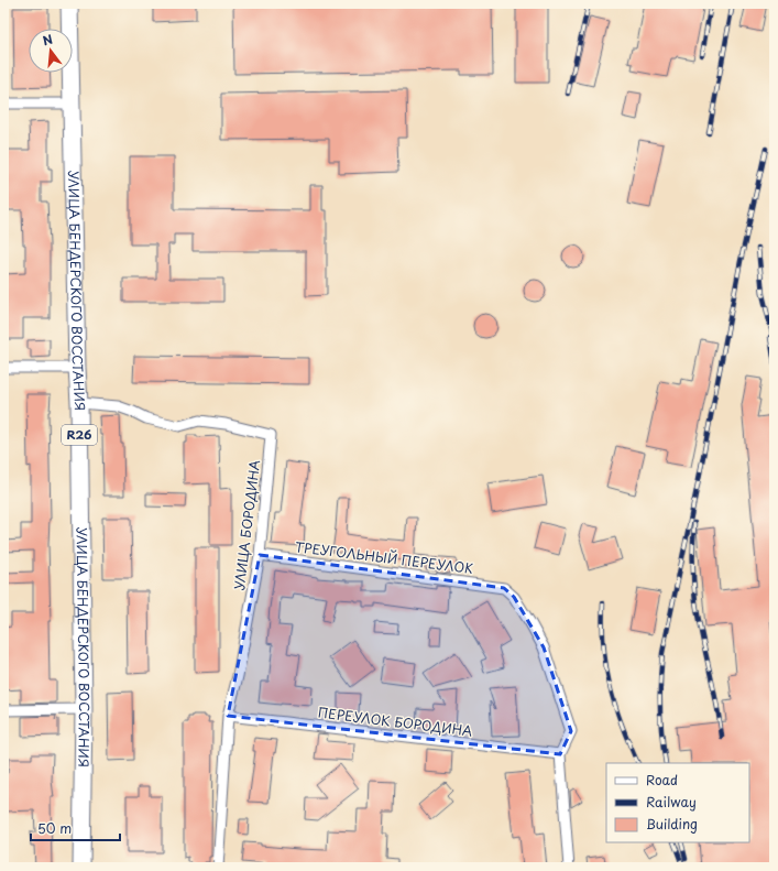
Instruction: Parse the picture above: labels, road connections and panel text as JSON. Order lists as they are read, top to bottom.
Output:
{
  "streets": {
    "main road": ["УЛИЦА БЕНДЕРСКОГО ВОССТАНИЯ", "R26"],
    "street": ["УЛИЦА БОРОДИНА", "ТРЕУГОЛЬНЫЙ ПЕРЕУЛОК", "ПЕРЕУЛОК БОРОДИНА"]
  },
  "crossings": [
    ["УЛИЦА БЕНДЕРСКОГО ВОССТАНИЯ", "УЛИЦА БОРОДИНА"],
    ["УЛИЦА БОРОДИНА", "ТРЕУГОЛЬНЫЙ ПЕРЕУЛОК"],
    ["УЛИЦА БОРОДИНА", "ПЕРЕУЛОК БОРОДИНА"],
    ["ТРЕУГОЛЬНЫЙ ПЕРЕУЛОК", "ПЕРЕУЛОК БОРОДИНА"]
  ],
  "legend": ["Road", "Railway", "Building"],
  "scale_bar": "50 m",
  "north": "top"
}
